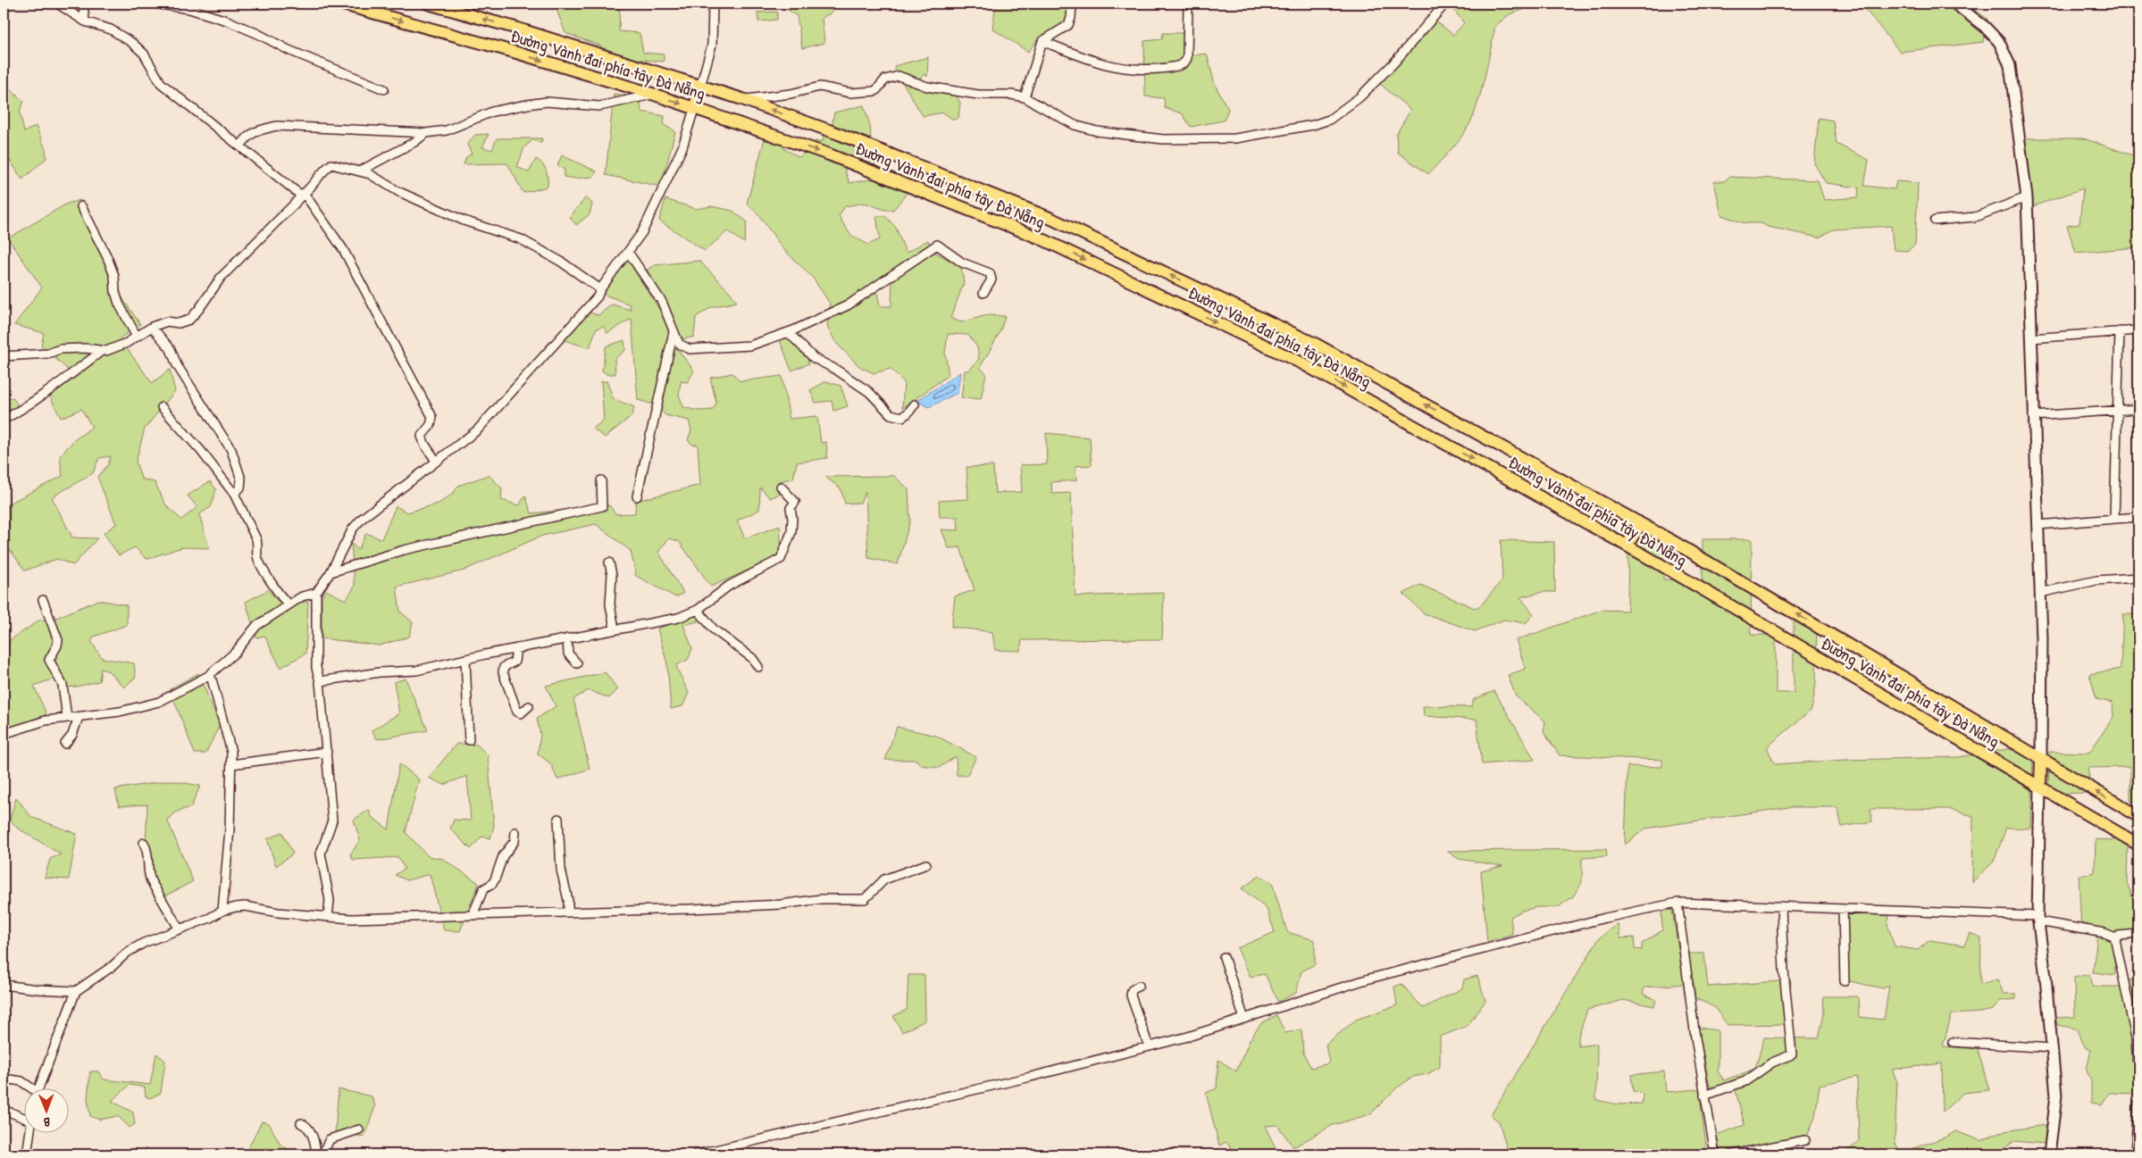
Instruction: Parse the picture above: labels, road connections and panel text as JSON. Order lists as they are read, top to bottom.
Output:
{
  "streets": {
    "main road": ["Đường Vành đai phía tây Đà Nẵng"]
  },
  "north": "bottom"
}
